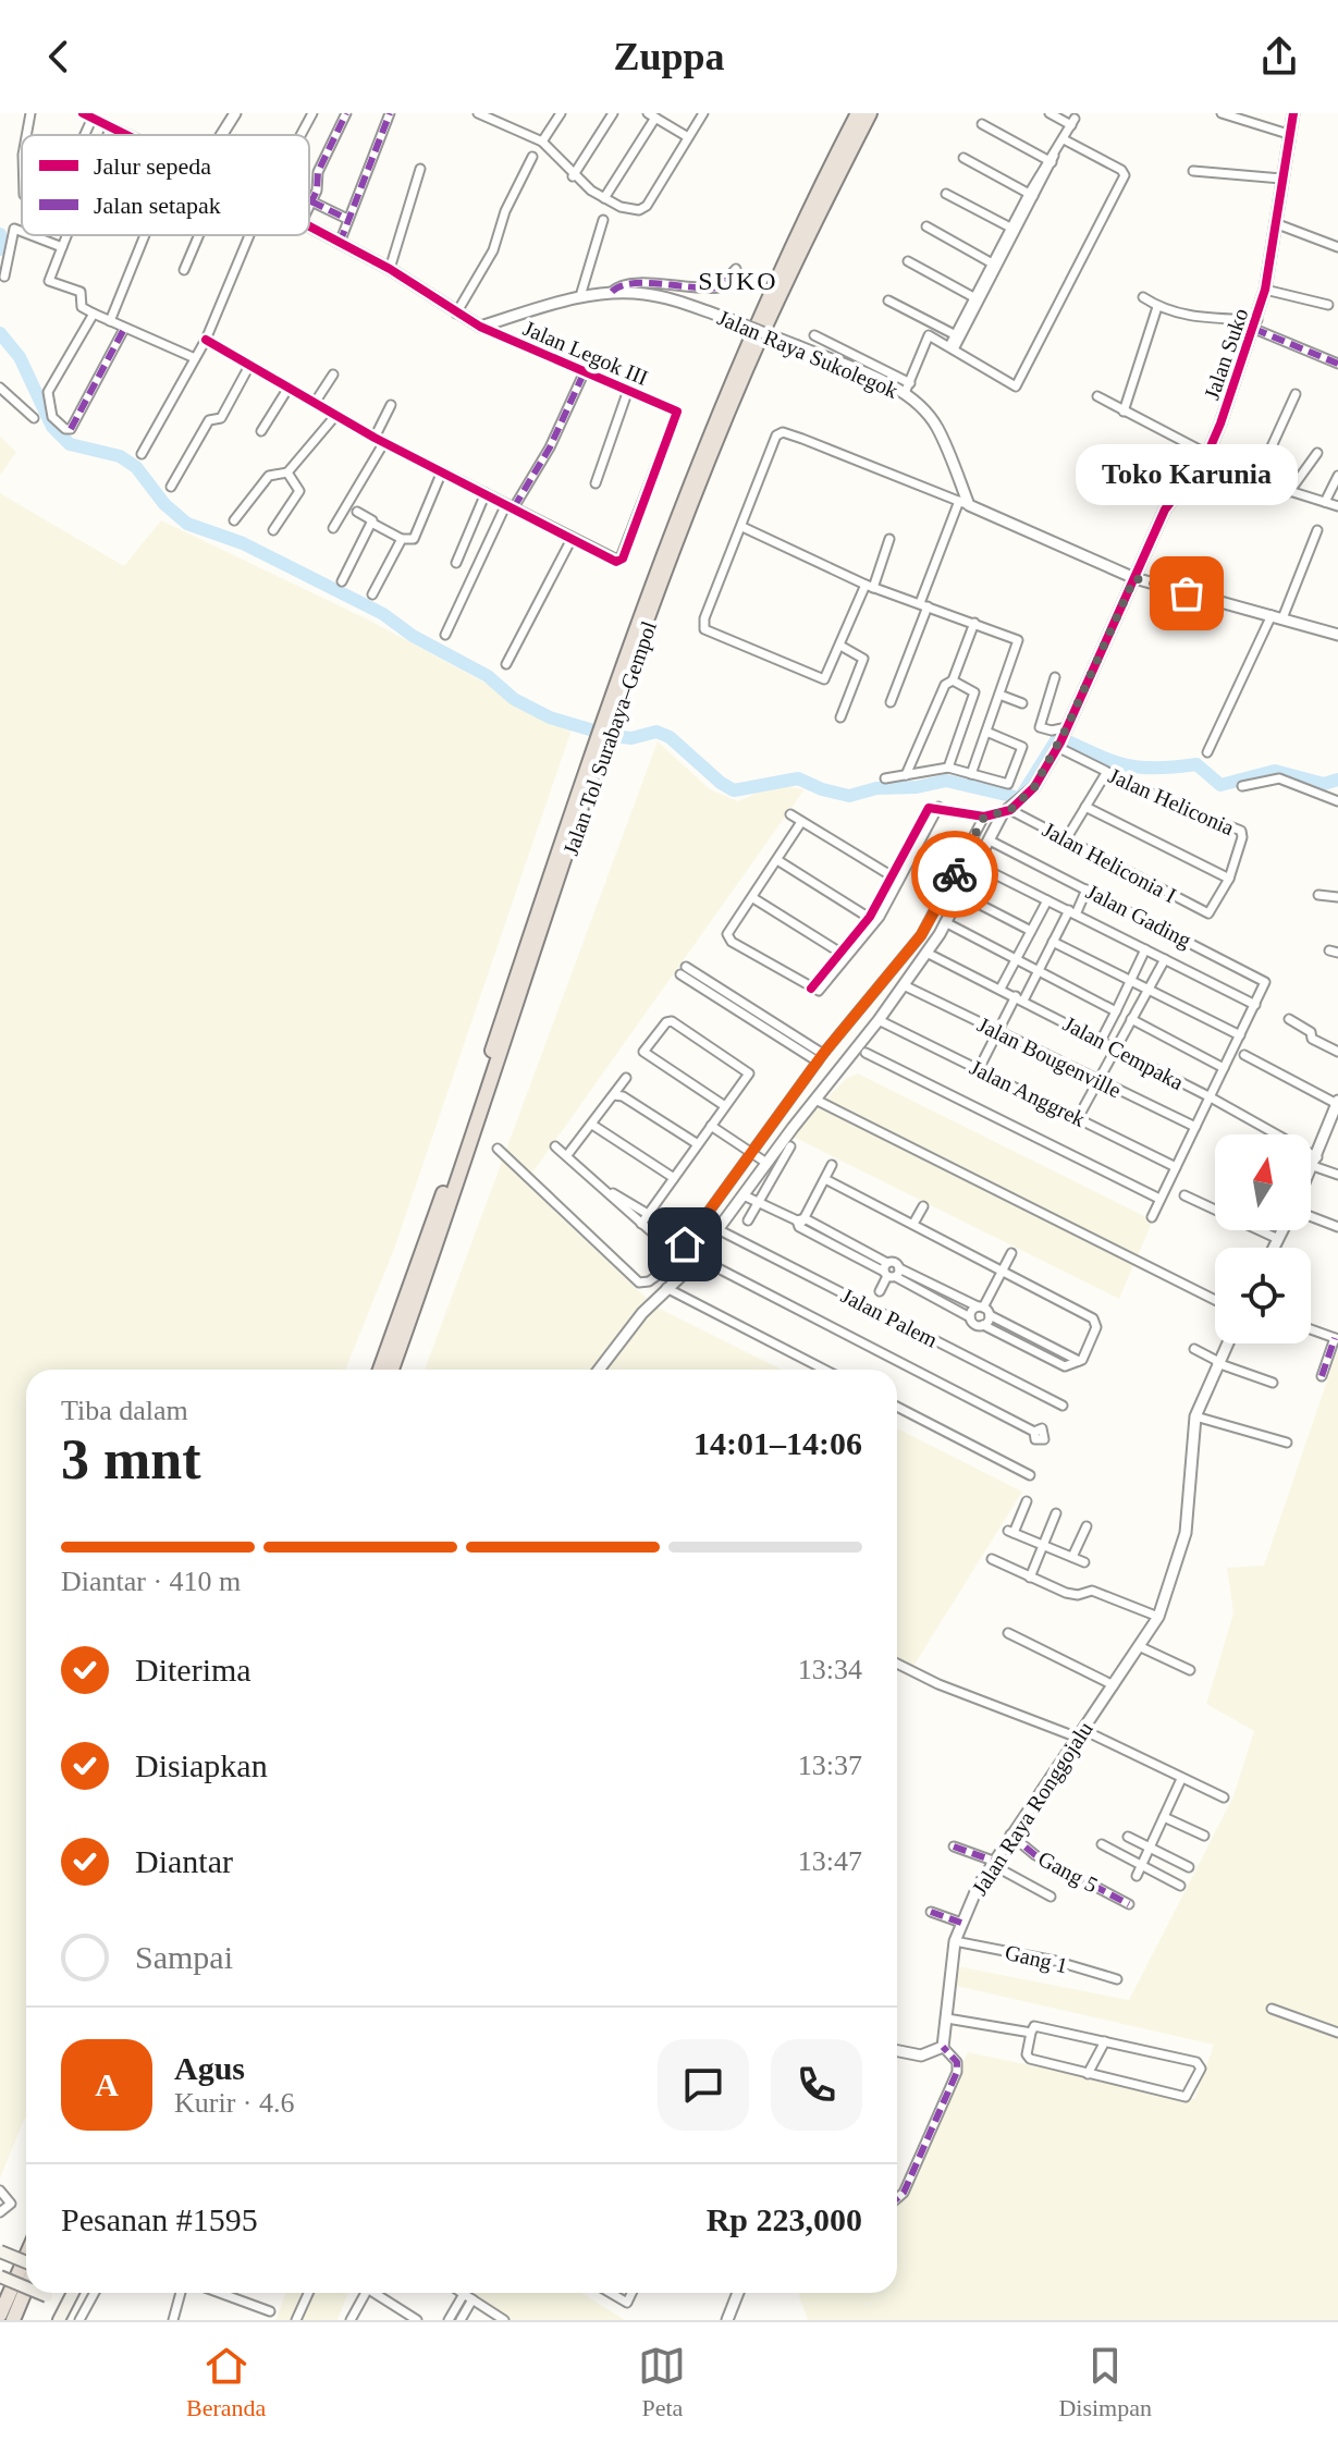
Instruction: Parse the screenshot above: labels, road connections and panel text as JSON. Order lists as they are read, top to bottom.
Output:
{
  "streets": {
    "highway": ["Jalan Tol Surabaya–Gempol"],
    "street": [
      "Jalan Legok III",
      "Jalan Raya Sukolegok",
      "Jalan Suko",
      "Jalan Heliconia",
      "Jalan Heliconia I",
      "Jalan Gading",
      "Jalan Cempaka",
      "Jalan Bougenville",
      "Jalan Anggrek",
      "Jalan Palem",
      "Jalan Raya Ronggojalu",
      "Gang 5",
      "Gang 1"
    ]
  },
  "crossings": [
    ["Jalan Legok III", "Jalan Raya Sukolegok"],
    ["Jalan Suko", "Jalan Heliconia"],
    ["Jalan Suko", "Jalan Heliconia I"],
    ["Jalan Suko", "Jalan Gading"],
    ["Jalan Suko", "Jalan Cempaka"],
    ["Jalan Suko", "Jalan Bougenville"],
    ["Jalan Suko", "Jalan Anggrek"],
    ["Jalan Suko", "Jalan Palem"],
    ["Jalan Heliconia", "Jalan Heliconia I"],
    ["Jalan Raya Ronggojalu", "Gang 5"],
    ["Jalan Raya Ronggojalu", "Gang 1"]
  ],
  "districts": ["SUKO"],
  "places": ["Toko Karunia"],
  "legend": ["Jalur sepeda", "Jalan setapak"],
  "north": "top",
  "page": {
    "header": "Zuppa",
    "bubble": "Toko Karunia",
    "heading": ["3 mnt", "Tiba dalam", "14:01–14:06"],
    "panel": [
      "Agus",
      "Kurir · 4.6",
      "Pesanan #1595",
      "Rp 223,000"
    ],
    "bar": "Diantar · 410 m",
    "list": [
      ["Diterima", "13:34"],
      ["Disiapkan", "13:37"],
      ["Diantar", "13:47"],
      "Sampai"
    ],
    "round": "A",
    "tabs": ["Beranda", "Peta", "Disimpan"]
  }
}
